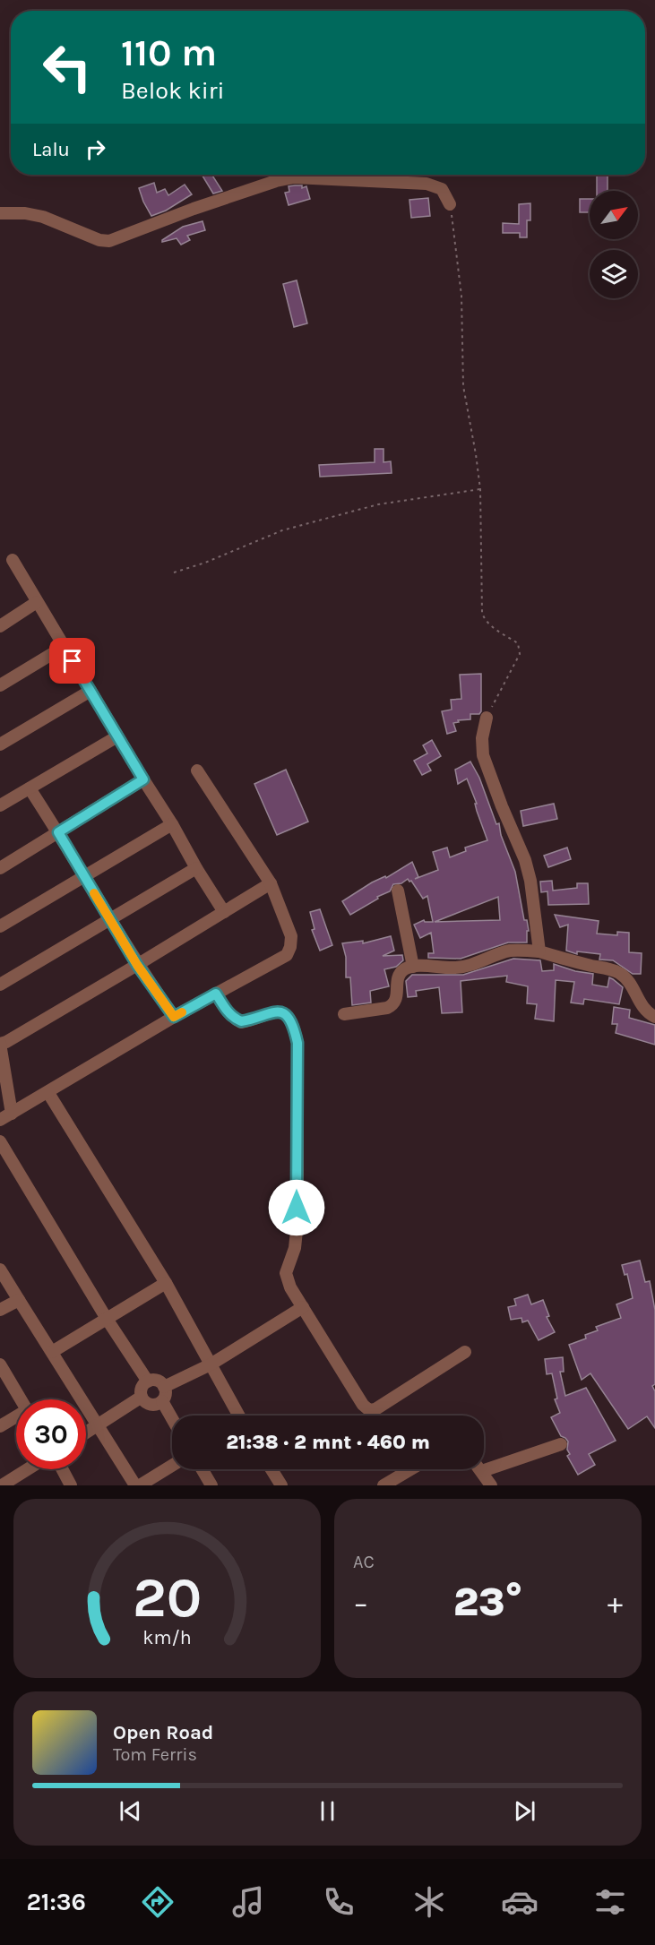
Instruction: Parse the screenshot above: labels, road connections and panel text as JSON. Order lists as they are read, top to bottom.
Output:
{
  "north": "top right",
  "page": {
    "turn": ["110 m", "Belok kiri"],
    "then": "Lalu",
    "limit": "30",
    "trip": "21:38 · 2 mnt · 460 m",
    "tile": "AC",
    "heat": ["−", "23°", "+"],
    "song": ["Open Road", "Tom Ferris"],
    "tabs": "21:36",
    "gauge": ["20", "km/h"]
  }
}
